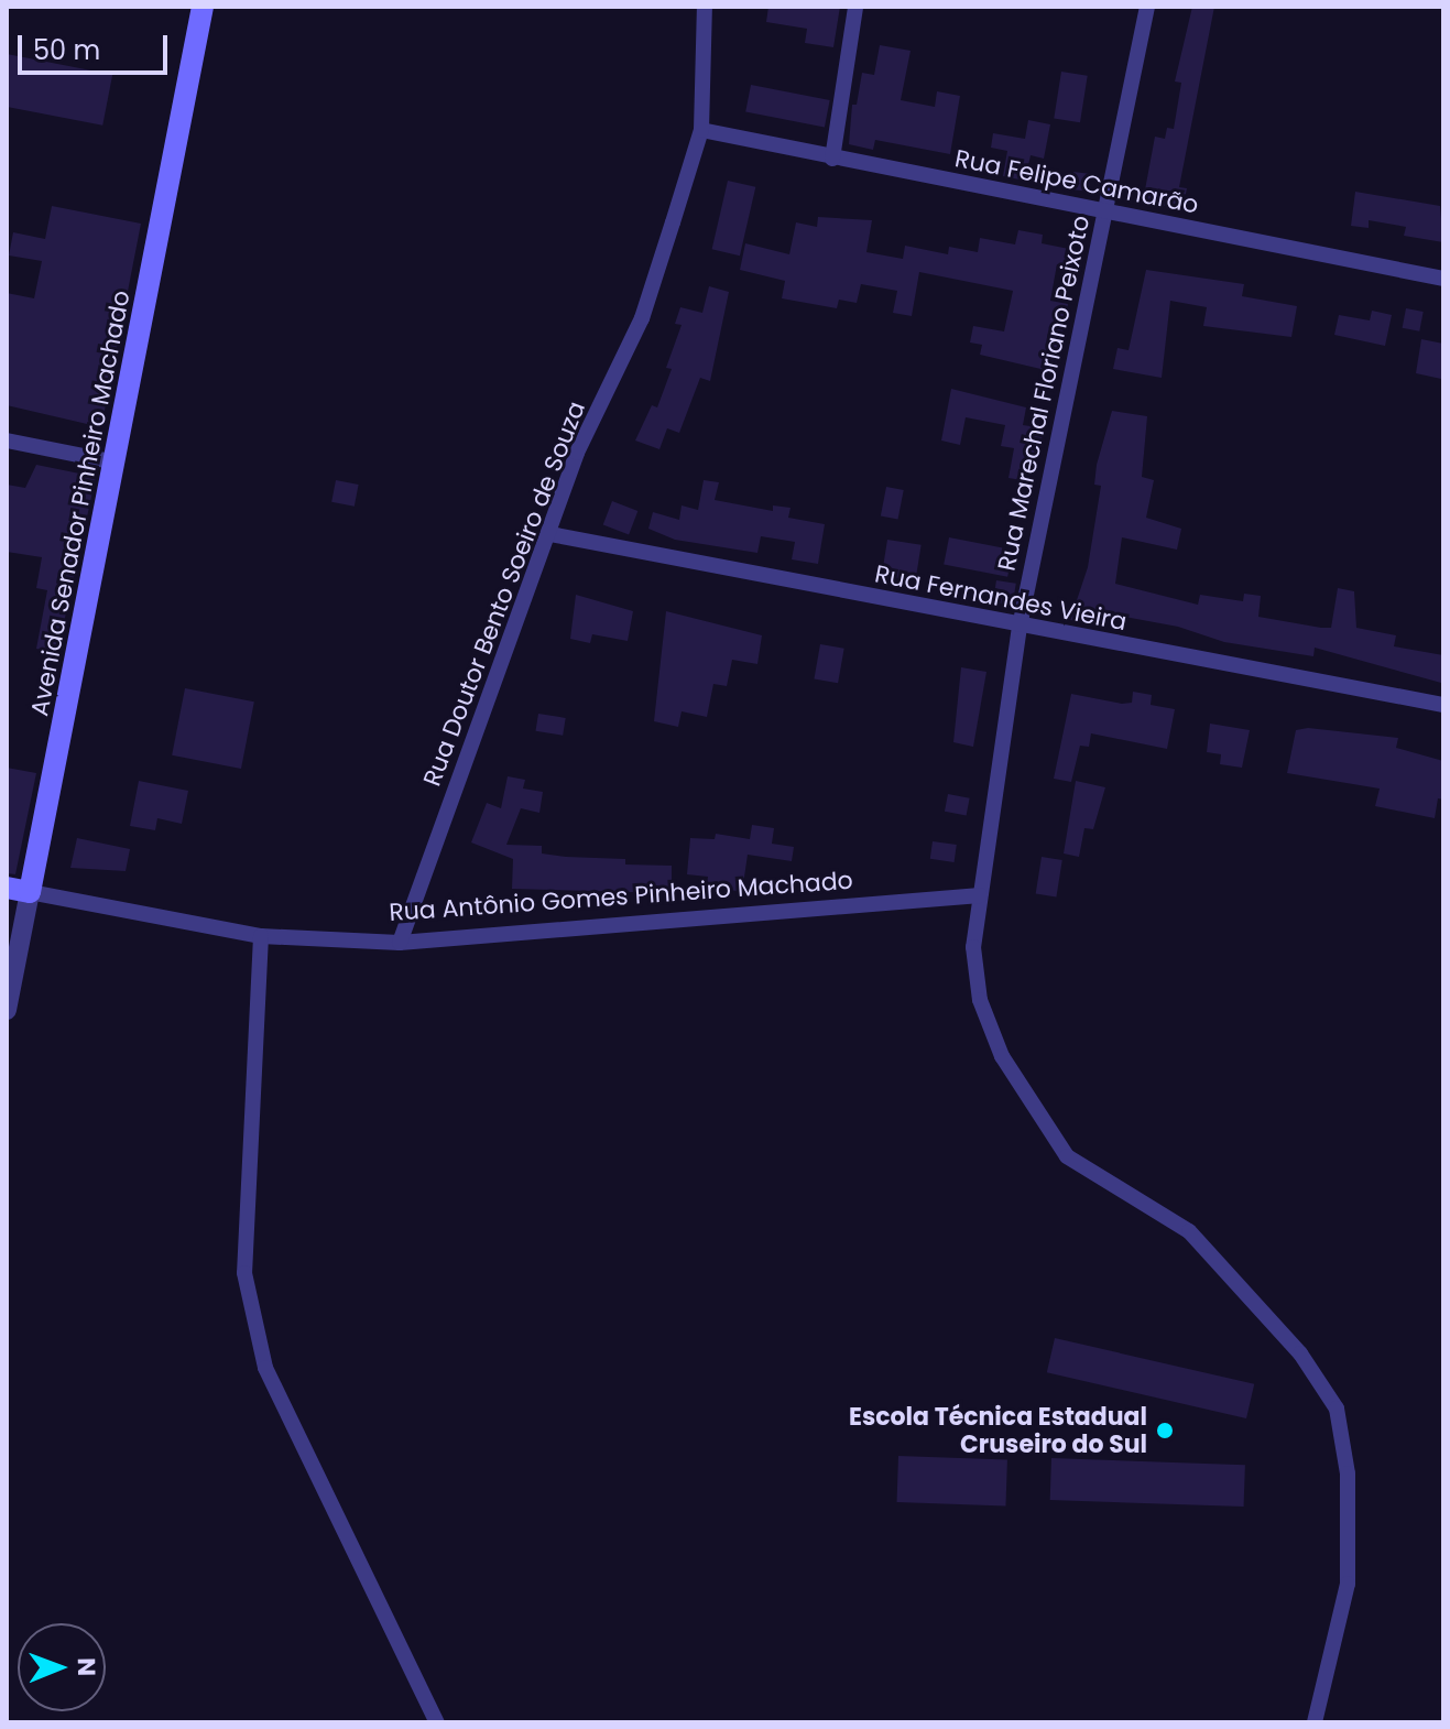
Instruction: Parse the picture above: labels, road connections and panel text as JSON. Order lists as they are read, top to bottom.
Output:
{
  "streets": {
    "main road": ["Avenida Senador Pinheiro Machado", "Rua Antônio Gomes Pinheiro Machado"],
    "street": [
      "Rua Felipe Camarão",
      "Rua Marechal Floriano Peixoto",
      "Rua Doutor Bento Soeiro de Souza",
      "Rua Fernandes Vieira"
    ]
  },
  "crossings": [
    ["Rua Felipe Camarão", "Rua Marechal Floriano Peixoto"],
    ["Rua Felipe Camarão", "Rua Doutor Bento Soeiro de Souza"],
    ["Rua Marechal Floriano Peixoto", "Rua Fernandes Vieira"],
    ["Rua Marechal Floriano Peixoto", "Rua Antônio Gomes Pinheiro Machado"],
    ["Avenida Senador Pinheiro Machado", "Rua Antônio Gomes Pinheiro Machado"],
    ["Rua Doutor Bento Soeiro de Souza", "Rua Fernandes Vieira"],
    ["Rua Doutor Bento Soeiro de Souza", "Rua Antônio Gomes Pinheiro Machado"]
  ],
  "places": ["Escola Técnica Estadual Cruseiro do Sul"],
  "scale_bar": "50 m",
  "north": "right"
}
